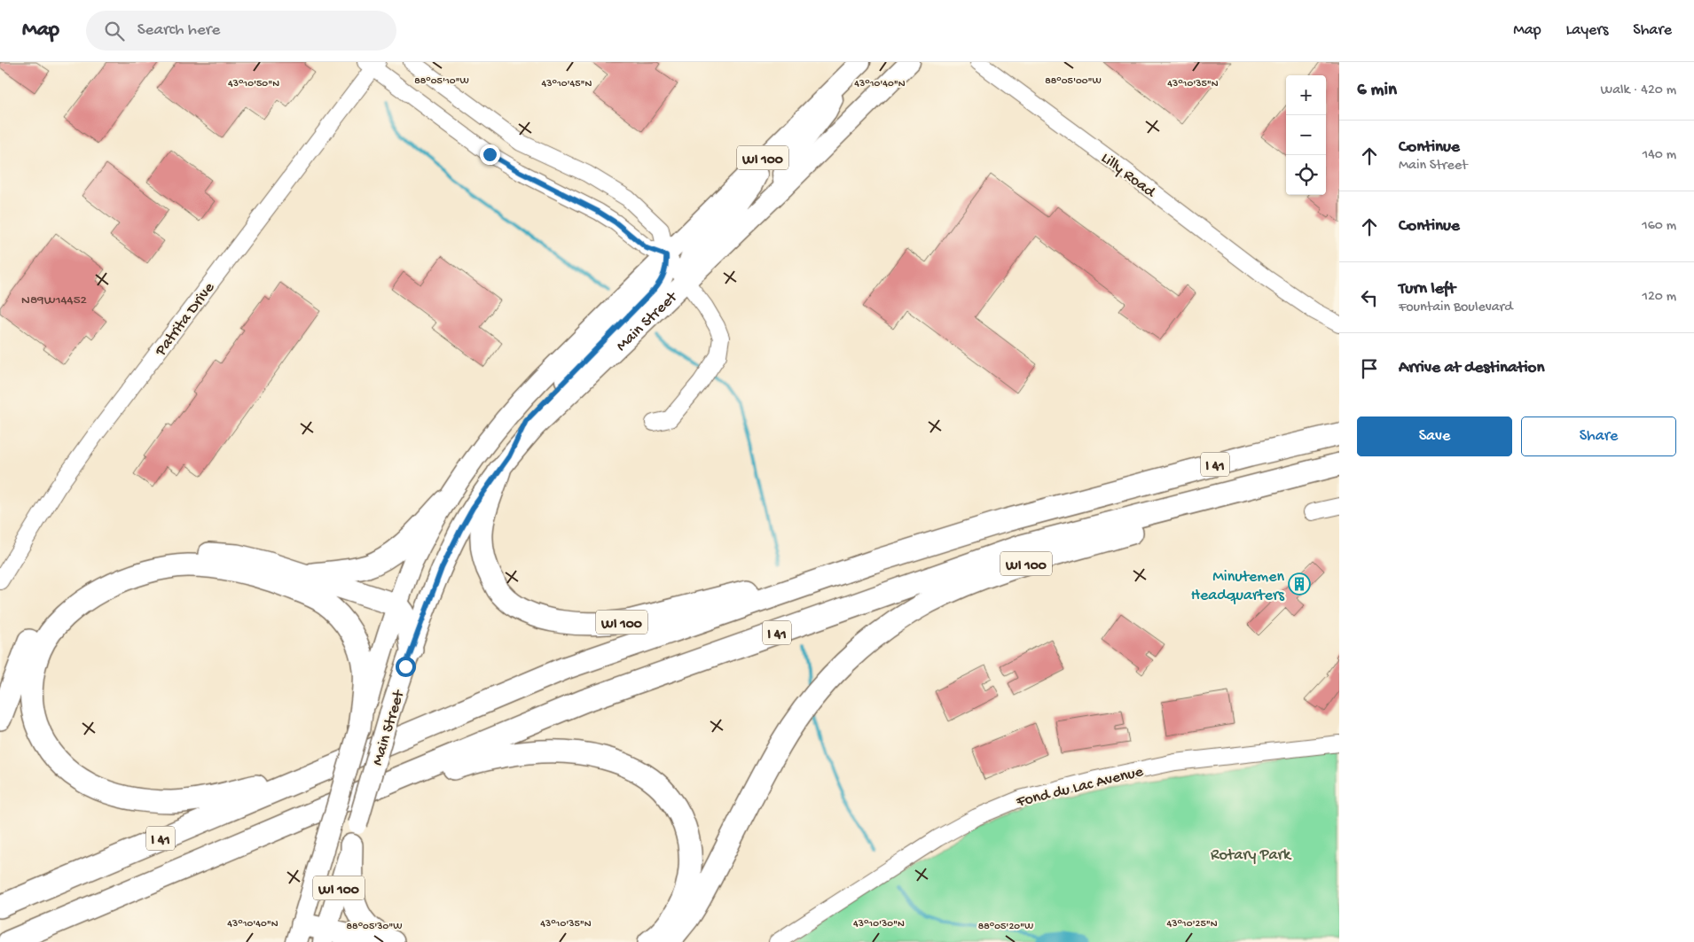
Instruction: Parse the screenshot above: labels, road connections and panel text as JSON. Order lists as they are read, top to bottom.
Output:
{
  "streets": {
    "highway": ["WI 100", "I 41"],
    "main road": ["Main Street"],
    "street": ["Lilly Road", "Patrita Drive", "Fond du Lac Avenue"]
  },
  "crossings": [
    ["WI 100", "Main Street"],
    ["WI 100", "I 41"]
  ],
  "parks": ["Rotary Park"],
  "places": {
    "building": ["Minutemen Headquarters"]
  },
  "house_numbers": ["N89W14452"],
  "page": {
    "header": "Map",
    "search": "Search here",
    "nav": ["Map", "Layers", "Share"],
    "heading": ["6 min", "Walk · 420 m"],
    "map_buttons": ["+", "−"],
    "list": [
      ["Continue", "Main Street", "140 m"],
      ["Continue", "160 m"],
      ["Turn left", "Fountain Boulevard", "120 m"],
      "Arrive at destination"
    ],
    "buttons": ["Save", "Share"]
  },
  "coordinates": [
    "88°05'10\"W",
    "88°05'00\"W",
    "43°10'50\"N",
    "43°10'45\"N",
    "43°10'40\"N",
    "43°10'35\"N",
    "43°10'30\"N",
    "43°10'25\"N",
    "88°05'30\"W",
    "88°05'20\"W"
  ]
}
